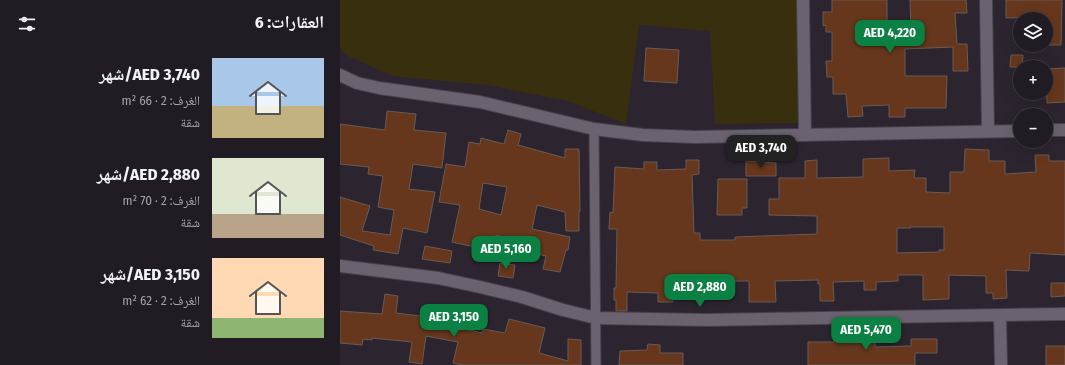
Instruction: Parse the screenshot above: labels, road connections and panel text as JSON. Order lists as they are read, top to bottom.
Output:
{
  "page": {
    "heading": "العقارات: 6",
    "map_buttons": ["+", "−"],
    "price": [
      "AED 4,220",
      "AED 3,740",
      "AED 5,160",
      "AED 2,880",
      "AED 3,150",
      "AED 5,470"
    ],
    "list": [
      {
        "name": "AED 3,740/شهر",
        "note": "الغرف: 2 · 66 m² · شقة"
      },
      {
        "name": "AED 2,880/شهر",
        "note": "الغرف: 2 · 70 m² · شقة"
      },
      {
        "name": "AED 3,150/شهر",
        "note": "الغرف: 2 · 62 m² · شقة"
      }
    ]
  }
}
